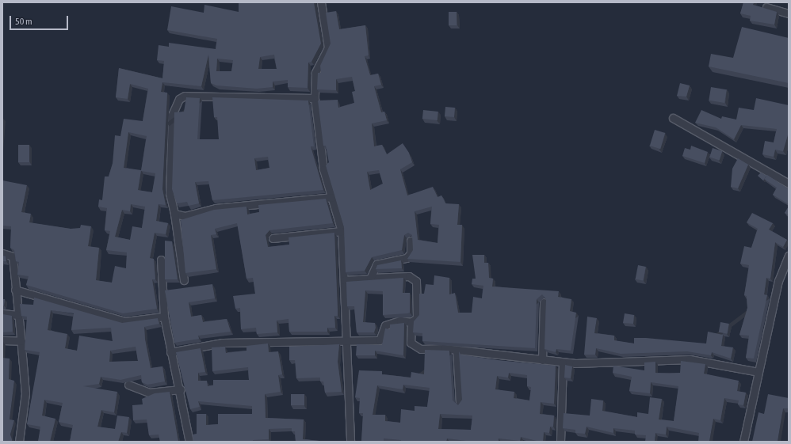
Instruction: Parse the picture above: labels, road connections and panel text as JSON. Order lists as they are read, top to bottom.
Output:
{
  "scale_bar": "50 m"
}
